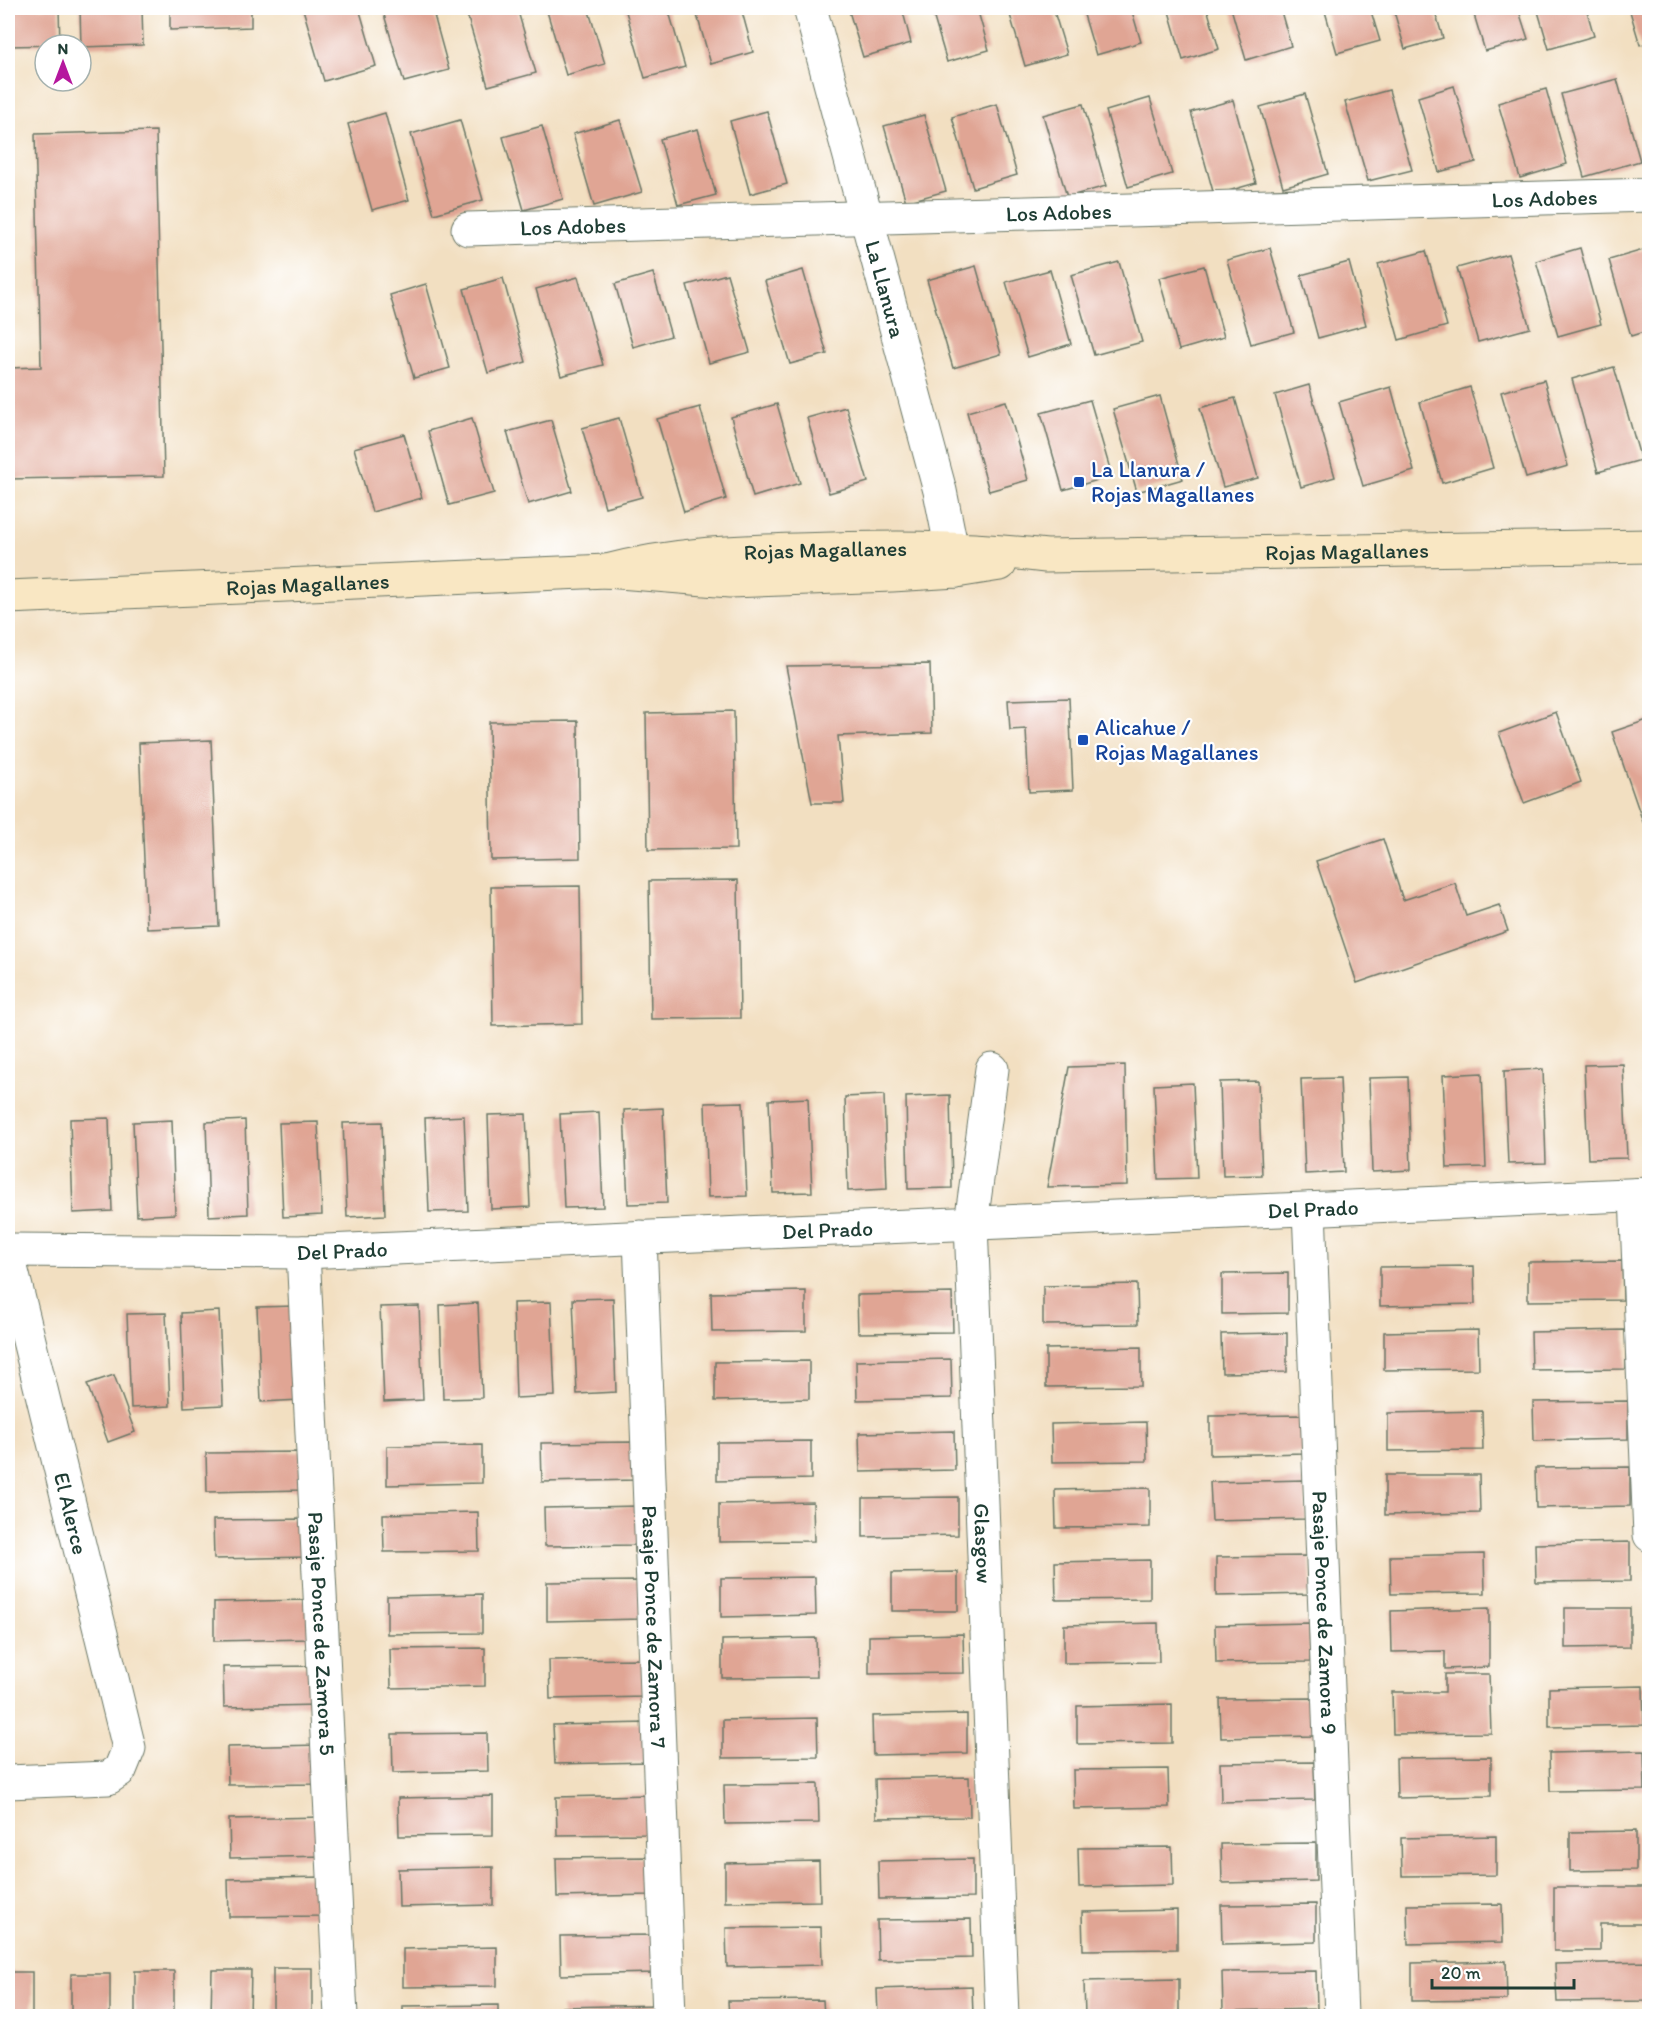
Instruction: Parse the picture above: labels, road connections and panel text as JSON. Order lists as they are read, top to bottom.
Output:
{
  "streets": {
    "street": [
      "Los Adobes",
      "La Llanura",
      "Rojas Magallanes",
      "Del Prado",
      "El Alerce",
      "Glasgow",
      "Pasaje Ponce de Zamora 9",
      "Pasaje Ponce de Zamora 7",
      "Pasaje Ponce de Zamora 5"
    ]
  },
  "crossings": [
    ["Los Adobes", "La Llanura"],
    ["La Llanura", "Rojas Magallanes"],
    ["Del Prado", "Glasgow"],
    ["Del Prado", "Pasaje Ponce de Zamora 9"],
    ["Del Prado", "Pasaje Ponce de Zamora 7"],
    ["Del Prado", "Pasaje Ponce de Zamora 5"]
  ],
  "places": {
    "transit": ["La Llanura / Rojas Magallanes", "Alicahue / Rojas Magallanes"]
  },
  "scale_bar": "20 m",
  "north": "top"
}
